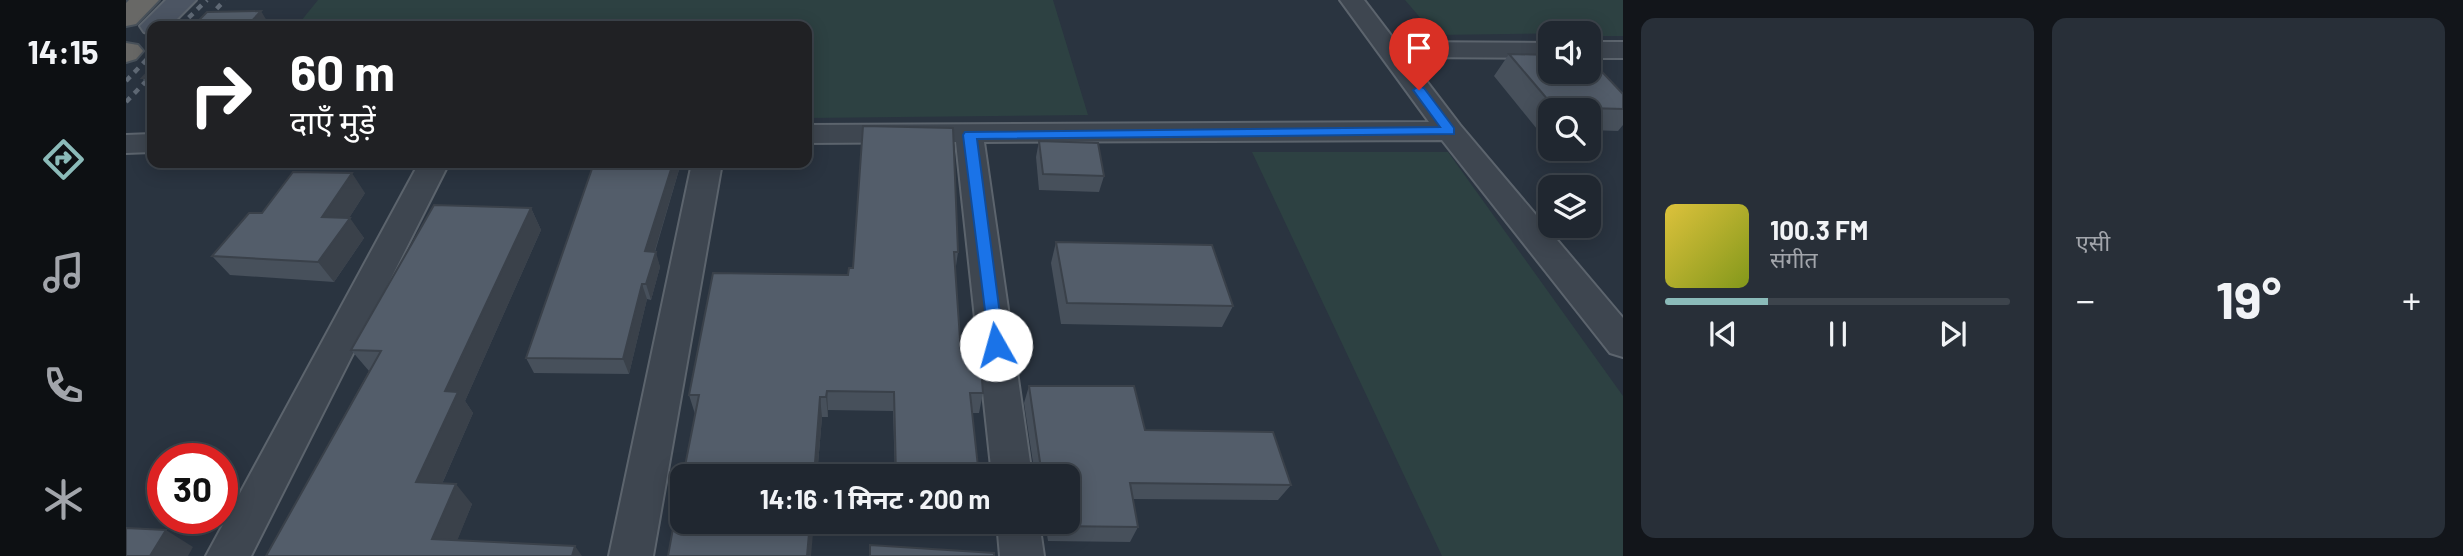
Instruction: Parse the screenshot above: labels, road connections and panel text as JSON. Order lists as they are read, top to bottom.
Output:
{
  "page": {
    "tabs": "14:15",
    "tile": "एसी",
    "turn": ["60 m", "दाएँ मुड़ें"],
    "song": ["100.3 FM", "संगीत"],
    "heat": ["−", "19°", "+"],
    "limit": "30",
    "trip": "14:16 · 1 मिनट · 200 m"
  }
}
